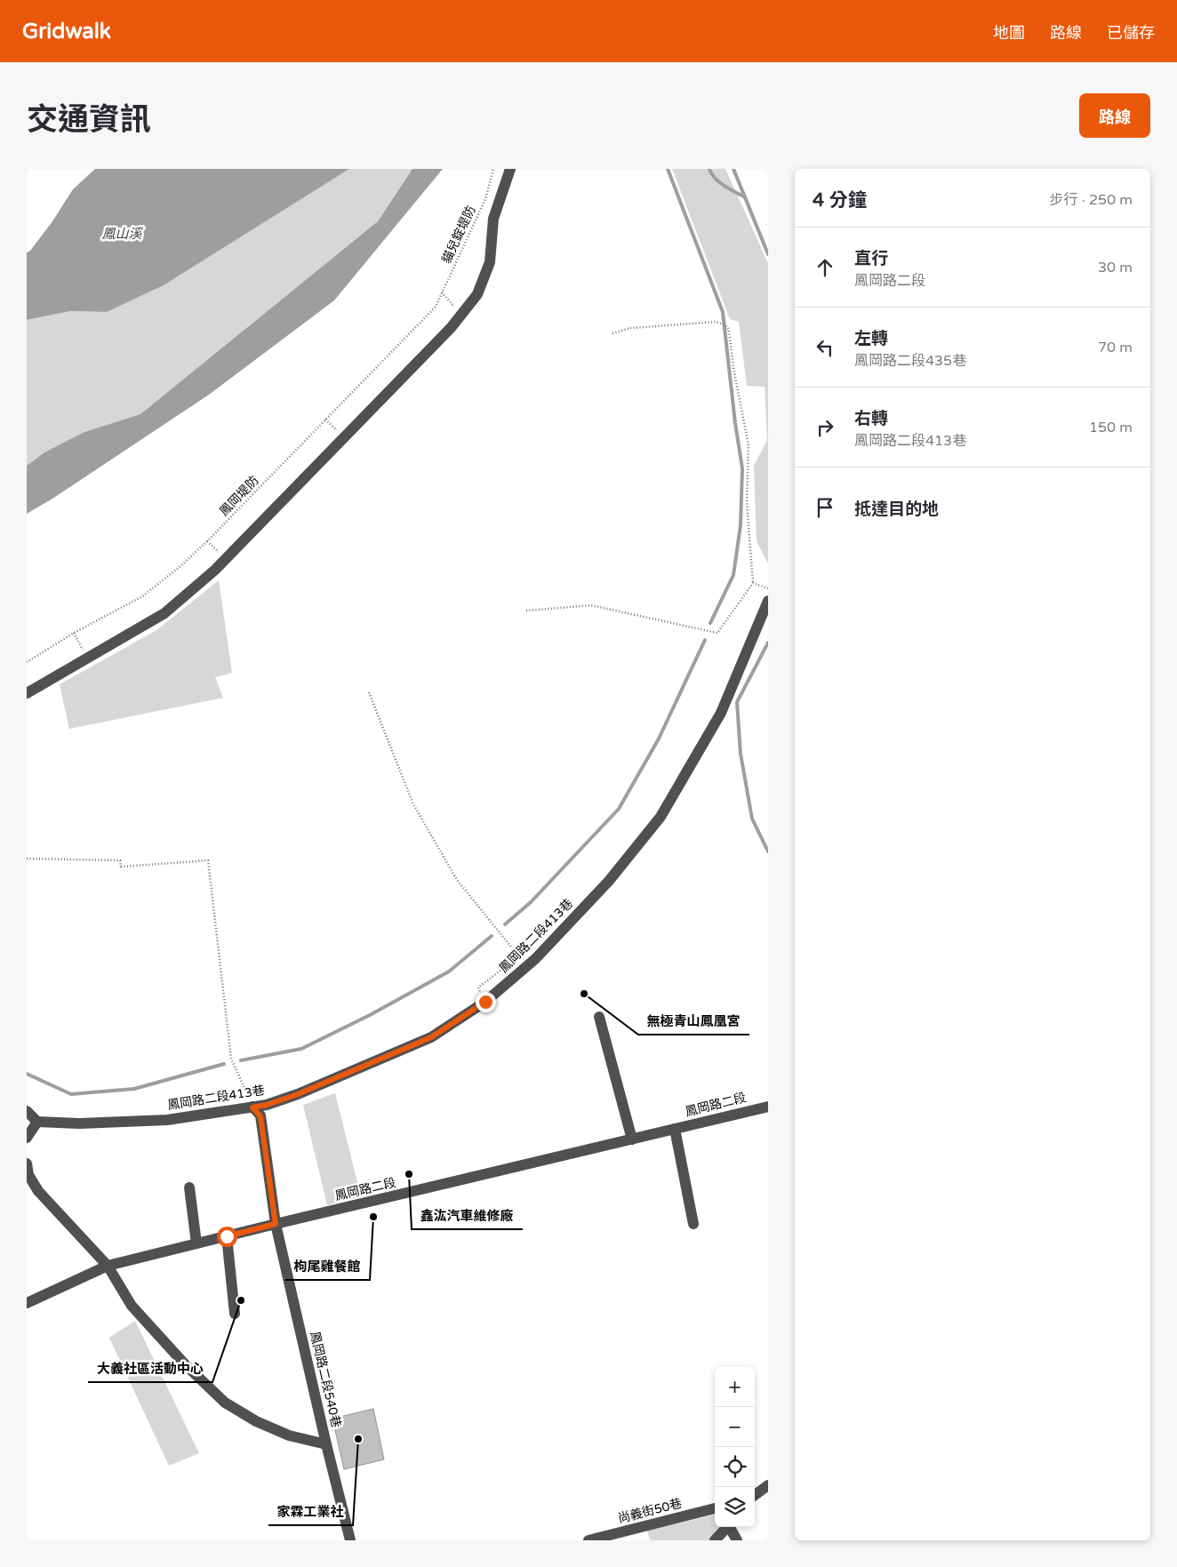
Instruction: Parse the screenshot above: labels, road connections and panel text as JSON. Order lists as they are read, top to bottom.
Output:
{
  "streets": {
    "street": [
      "鳳岡路二段413巷",
      "鳳岡路二段",
      "鳳岡路二段540巷",
      "尚義街50巷"
    ],
    "path": ["貓兒錠堤防", "鳳岡堤防"]
  },
  "crossings": [
    ["貓兒錠堤防", "鳳岡堤防"],
    ["鳳岡路二段413巷", "鳳岡路二段540巷"],
    ["鳳岡路二段", "鳳岡路二段540巷"]
  ],
  "water": ["鳳山溪"],
  "places": [
    "無極青山鳳凰宮",
    "鑫汯汽車維修廠",
    "枸尾雞餐館",
    "大義社區活動中心",
    "家霖工業社"
  ],
  "page": {
    "header": "Gridwalk",
    "nav": ["地圖", "路線", "已儲存"],
    "title": "交通資訊",
    "buttons": "路線",
    "heading": ["4 分鐘", "步行 · 250 m"],
    "list": [
      ["直行", "鳳岡路二段", "30 m"],
      ["左轉", "鳳岡路二段435巷", "70 m"],
      ["右轉", "鳳岡路二段413巷", "150 m"],
      "抵達目的地"
    ],
    "map_buttons": ["+", "−"]
  }
}
